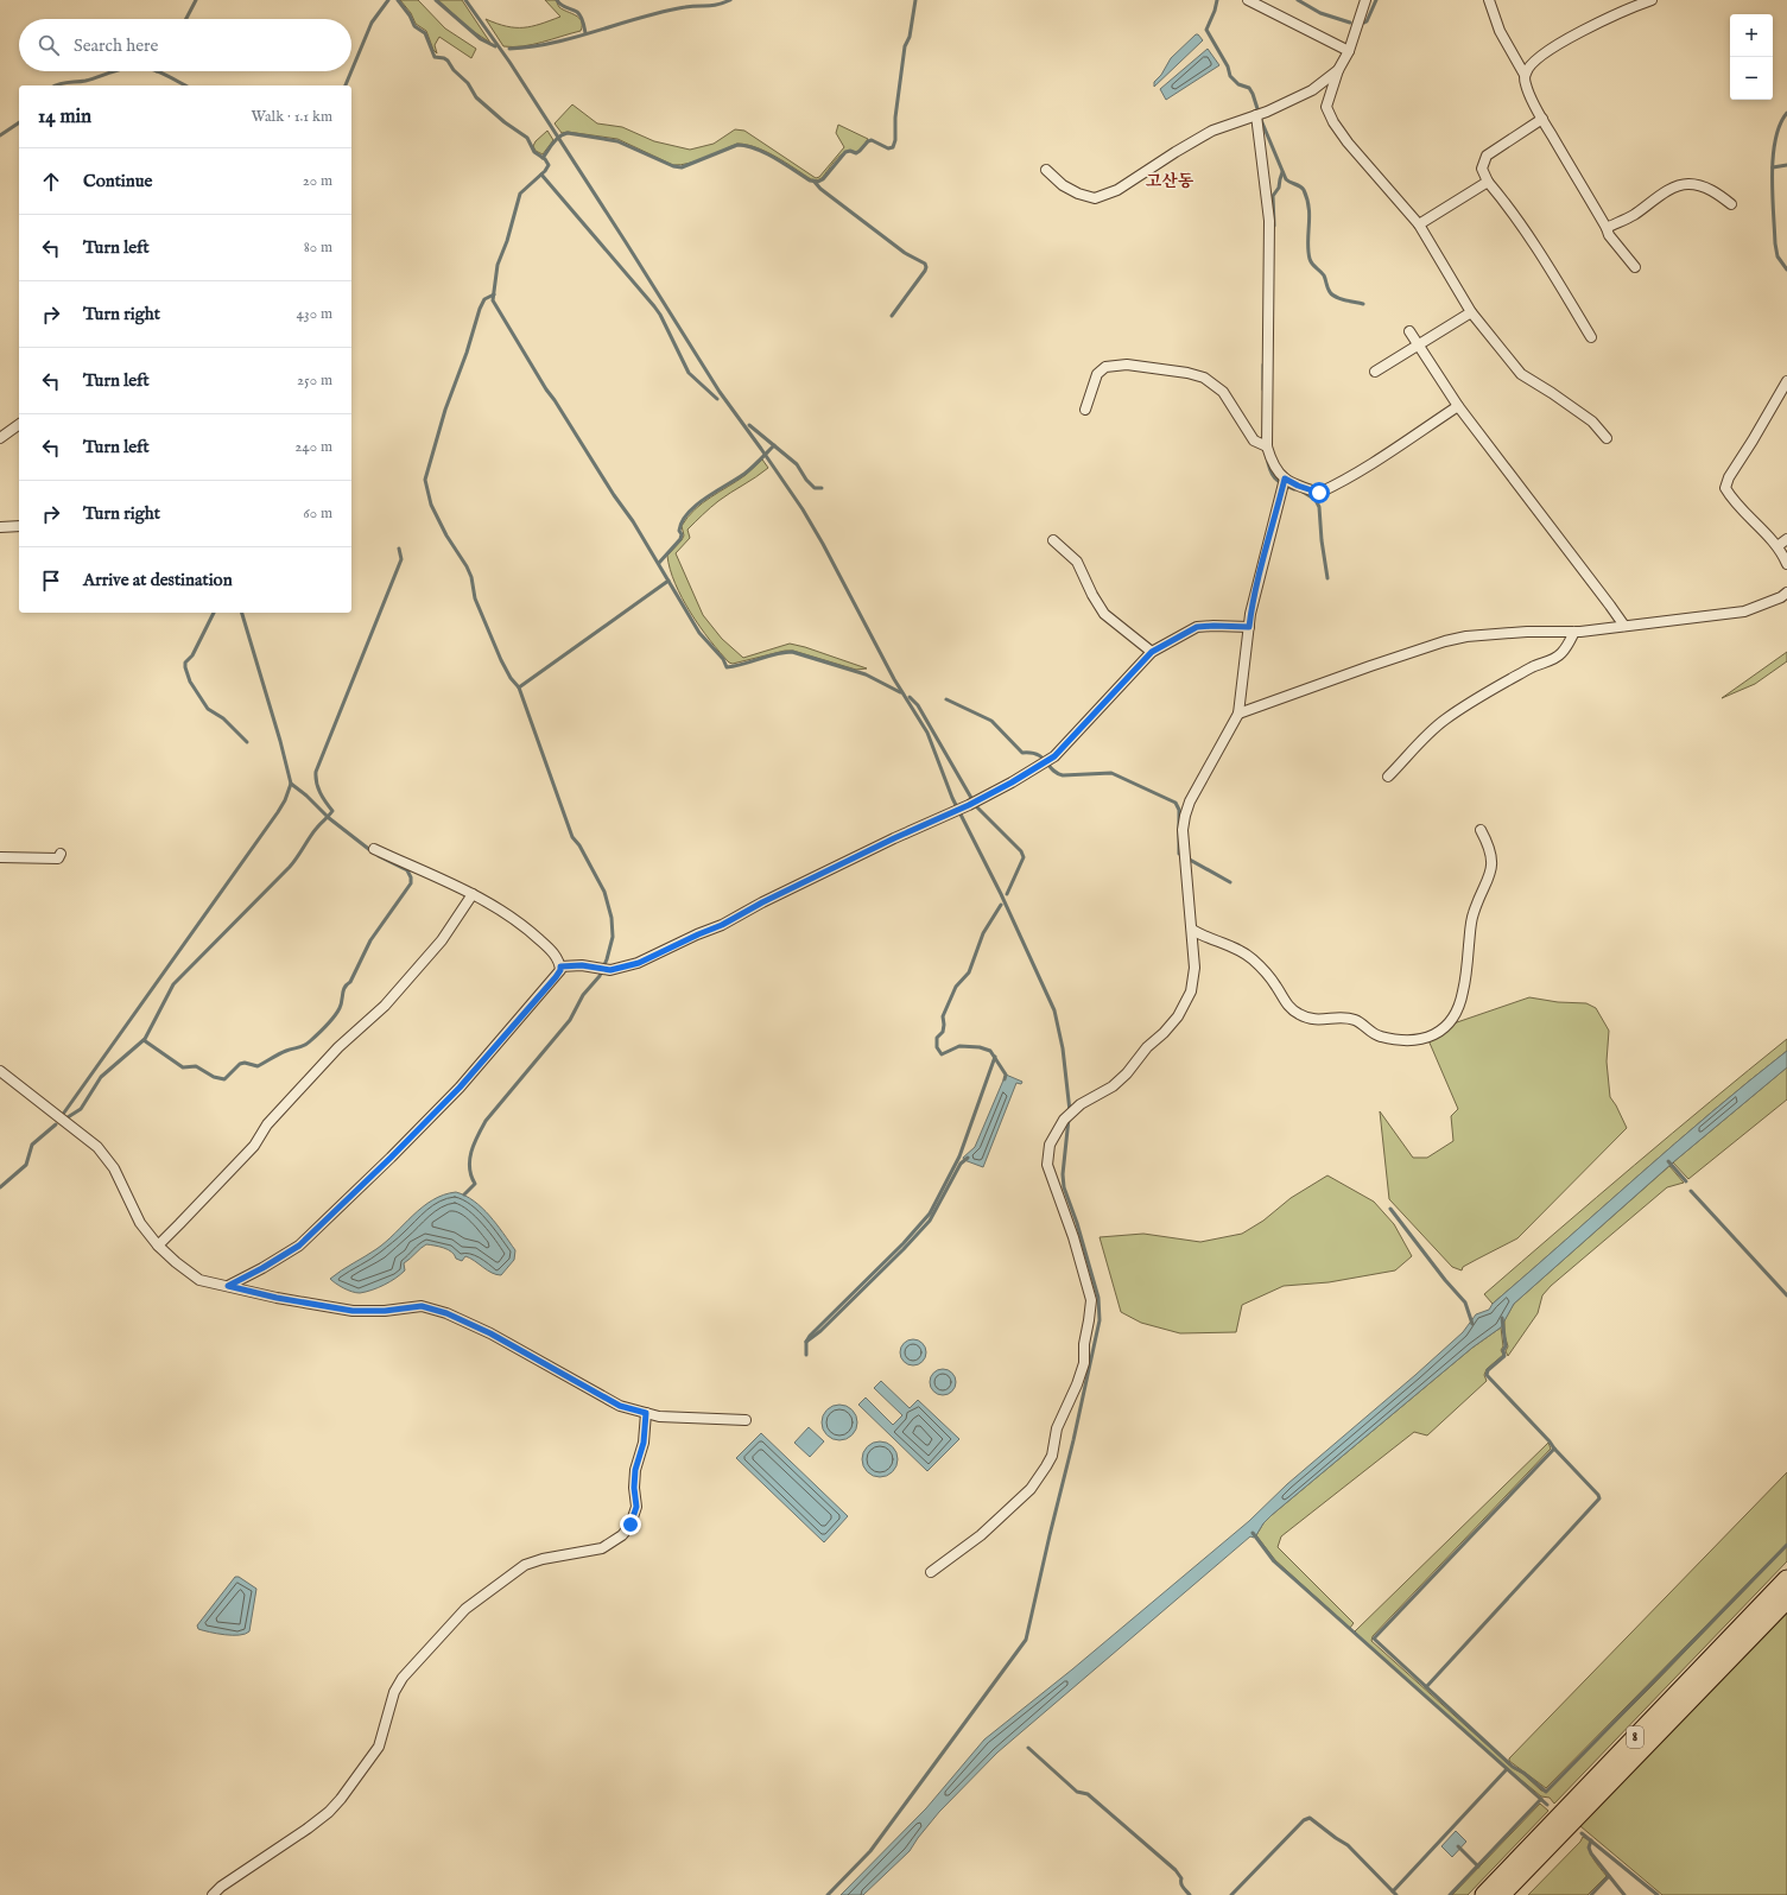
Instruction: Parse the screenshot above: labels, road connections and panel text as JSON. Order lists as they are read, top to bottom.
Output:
{
  "streets": {
    "highway": ["8"]
  },
  "districts": ["고산동"],
  "page": {
    "map_buttons": ["+", "−"],
    "search": "Search here",
    "heading": ["14 min", "Walk · 1.1 km"],
    "list": [
      ["Continue", "20 m"],
      ["Turn left", "80 m"],
      ["Turn right", "430 m"],
      ["Turn left", "250 m"],
      ["Turn left", "240 m"],
      ["Turn right", "60 m"],
      "Arrive at destination"
    ]
  }
}
